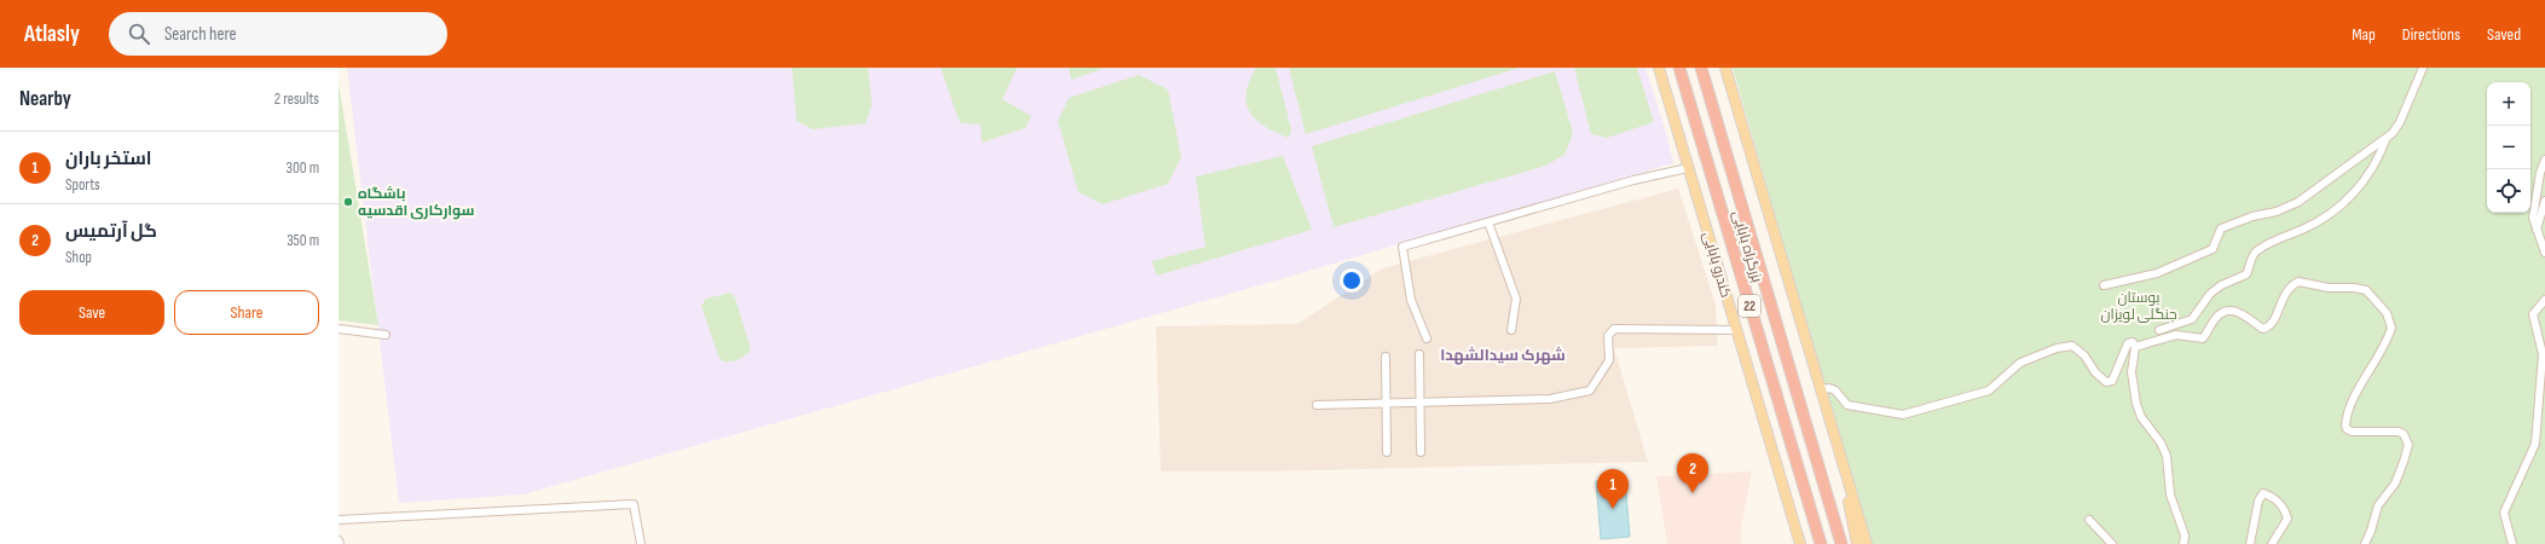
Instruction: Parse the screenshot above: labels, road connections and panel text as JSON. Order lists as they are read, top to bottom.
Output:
{
  "streets": {
    "highway": ["بزرگراه بابایی", "22"],
    "main road": ["کندرو بابایی"]
  },
  "districts": ["شهرک سیدالشهدا"],
  "parks": ["بوستان جنگلی لویزان"],
  "places": ["باشگاه سوارکاری اقدسیه"],
  "page": {
    "header": "Atlasly",
    "search": "Search here",
    "nav": ["Map", "Directions", "Saved"],
    "heading": ["Nearby", "2 results"],
    "map_buttons": ["+", "−"],
    "list": [
      {
        "mark": "1",
        "name": "استخر باران",
        "note": "Sports",
        "value": "300 m"
      },
      {
        "mark": "2",
        "name": "گل آرتمیس",
        "note": "Shop",
        "value": "350 m"
      }
    ],
    "buttons": ["Save", "Share"],
    "pins": ["2", "1"]
  }
}
